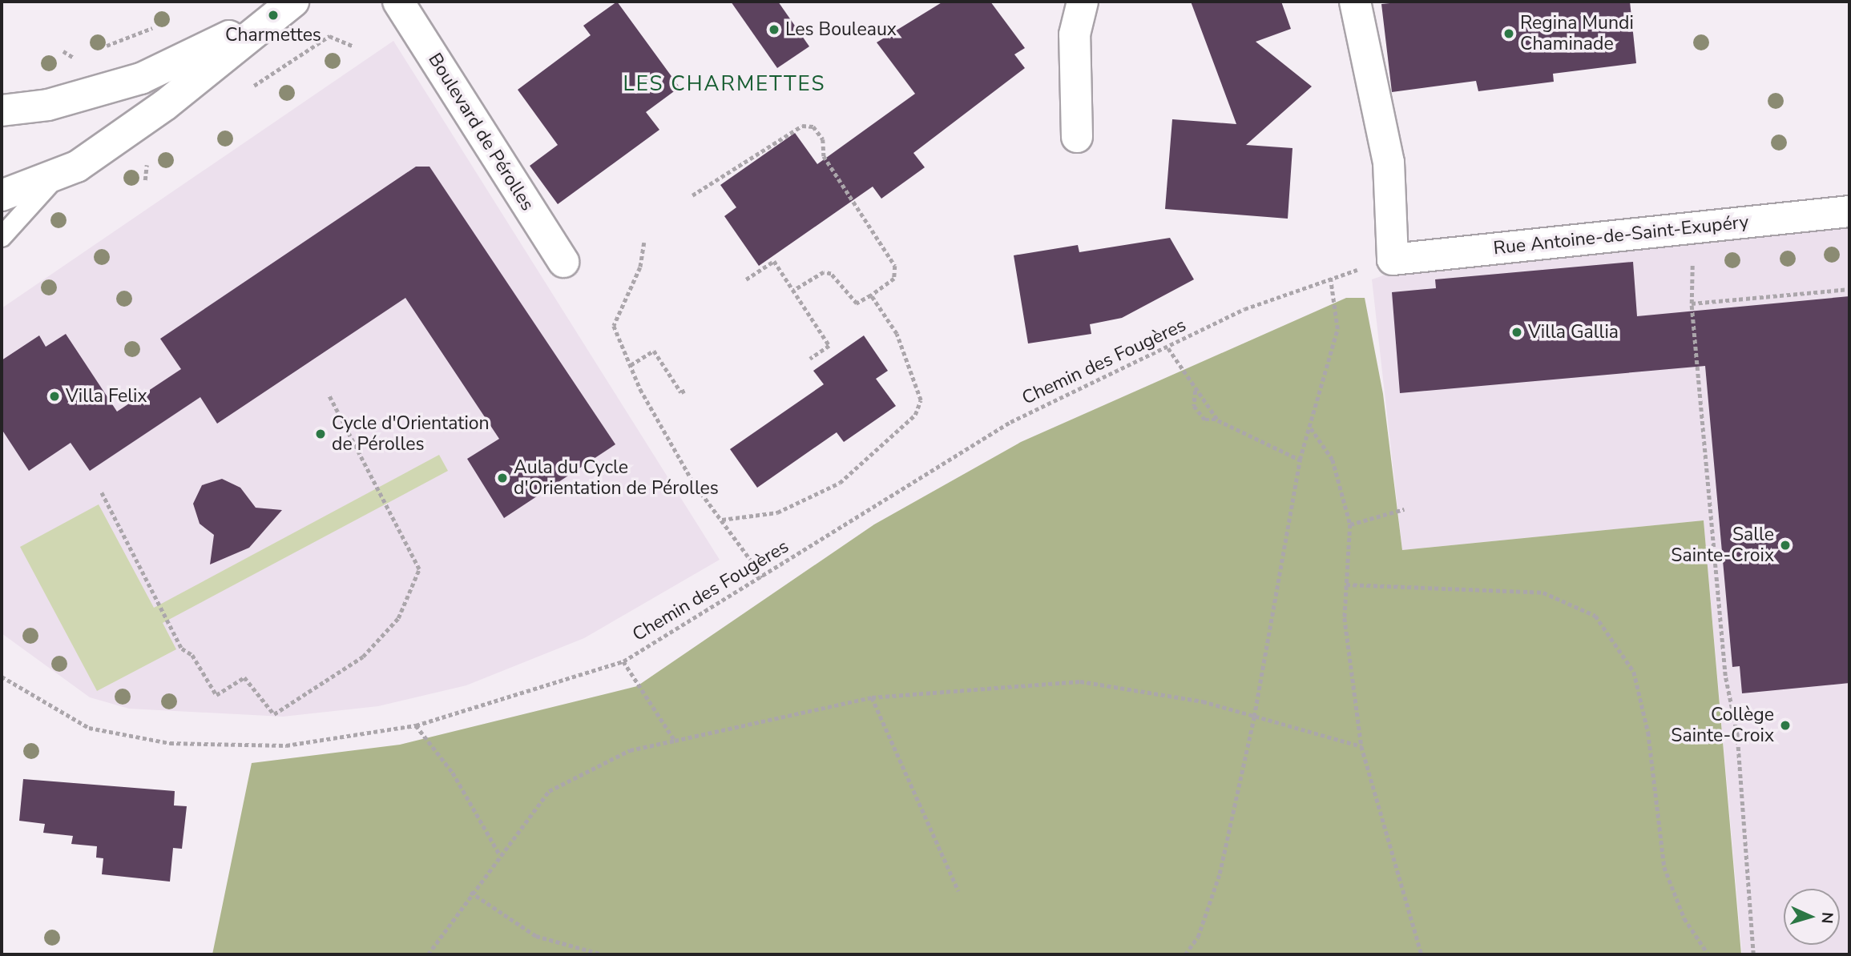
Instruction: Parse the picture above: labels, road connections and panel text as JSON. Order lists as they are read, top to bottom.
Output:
{
  "streets": {
    "street": ["Boulevard de Pérolles", "Rue Antoine-de-Saint-Exupéry"],
    "path": ["Chemin des Fougères"]
  },
  "crossings": [
    ["Rue Antoine-de-Saint-Exupéry", "Chemin des Fougères"]
  ],
  "districts": ["LES CHARMETTES"],
  "places": [
    "Charmettes",
    "Les Bouleaux",
    "Regina Mundi Chaminade",
    "Villa Gallia",
    "Villa Felix",
    "Cycle d'Orientation de Pérolles",
    "Aula du Cycle d'Orientation de Pérolles",
    "Salle Sainte-Croix",
    "Collège Sainte-Croix"
  ],
  "north": "right"
}
